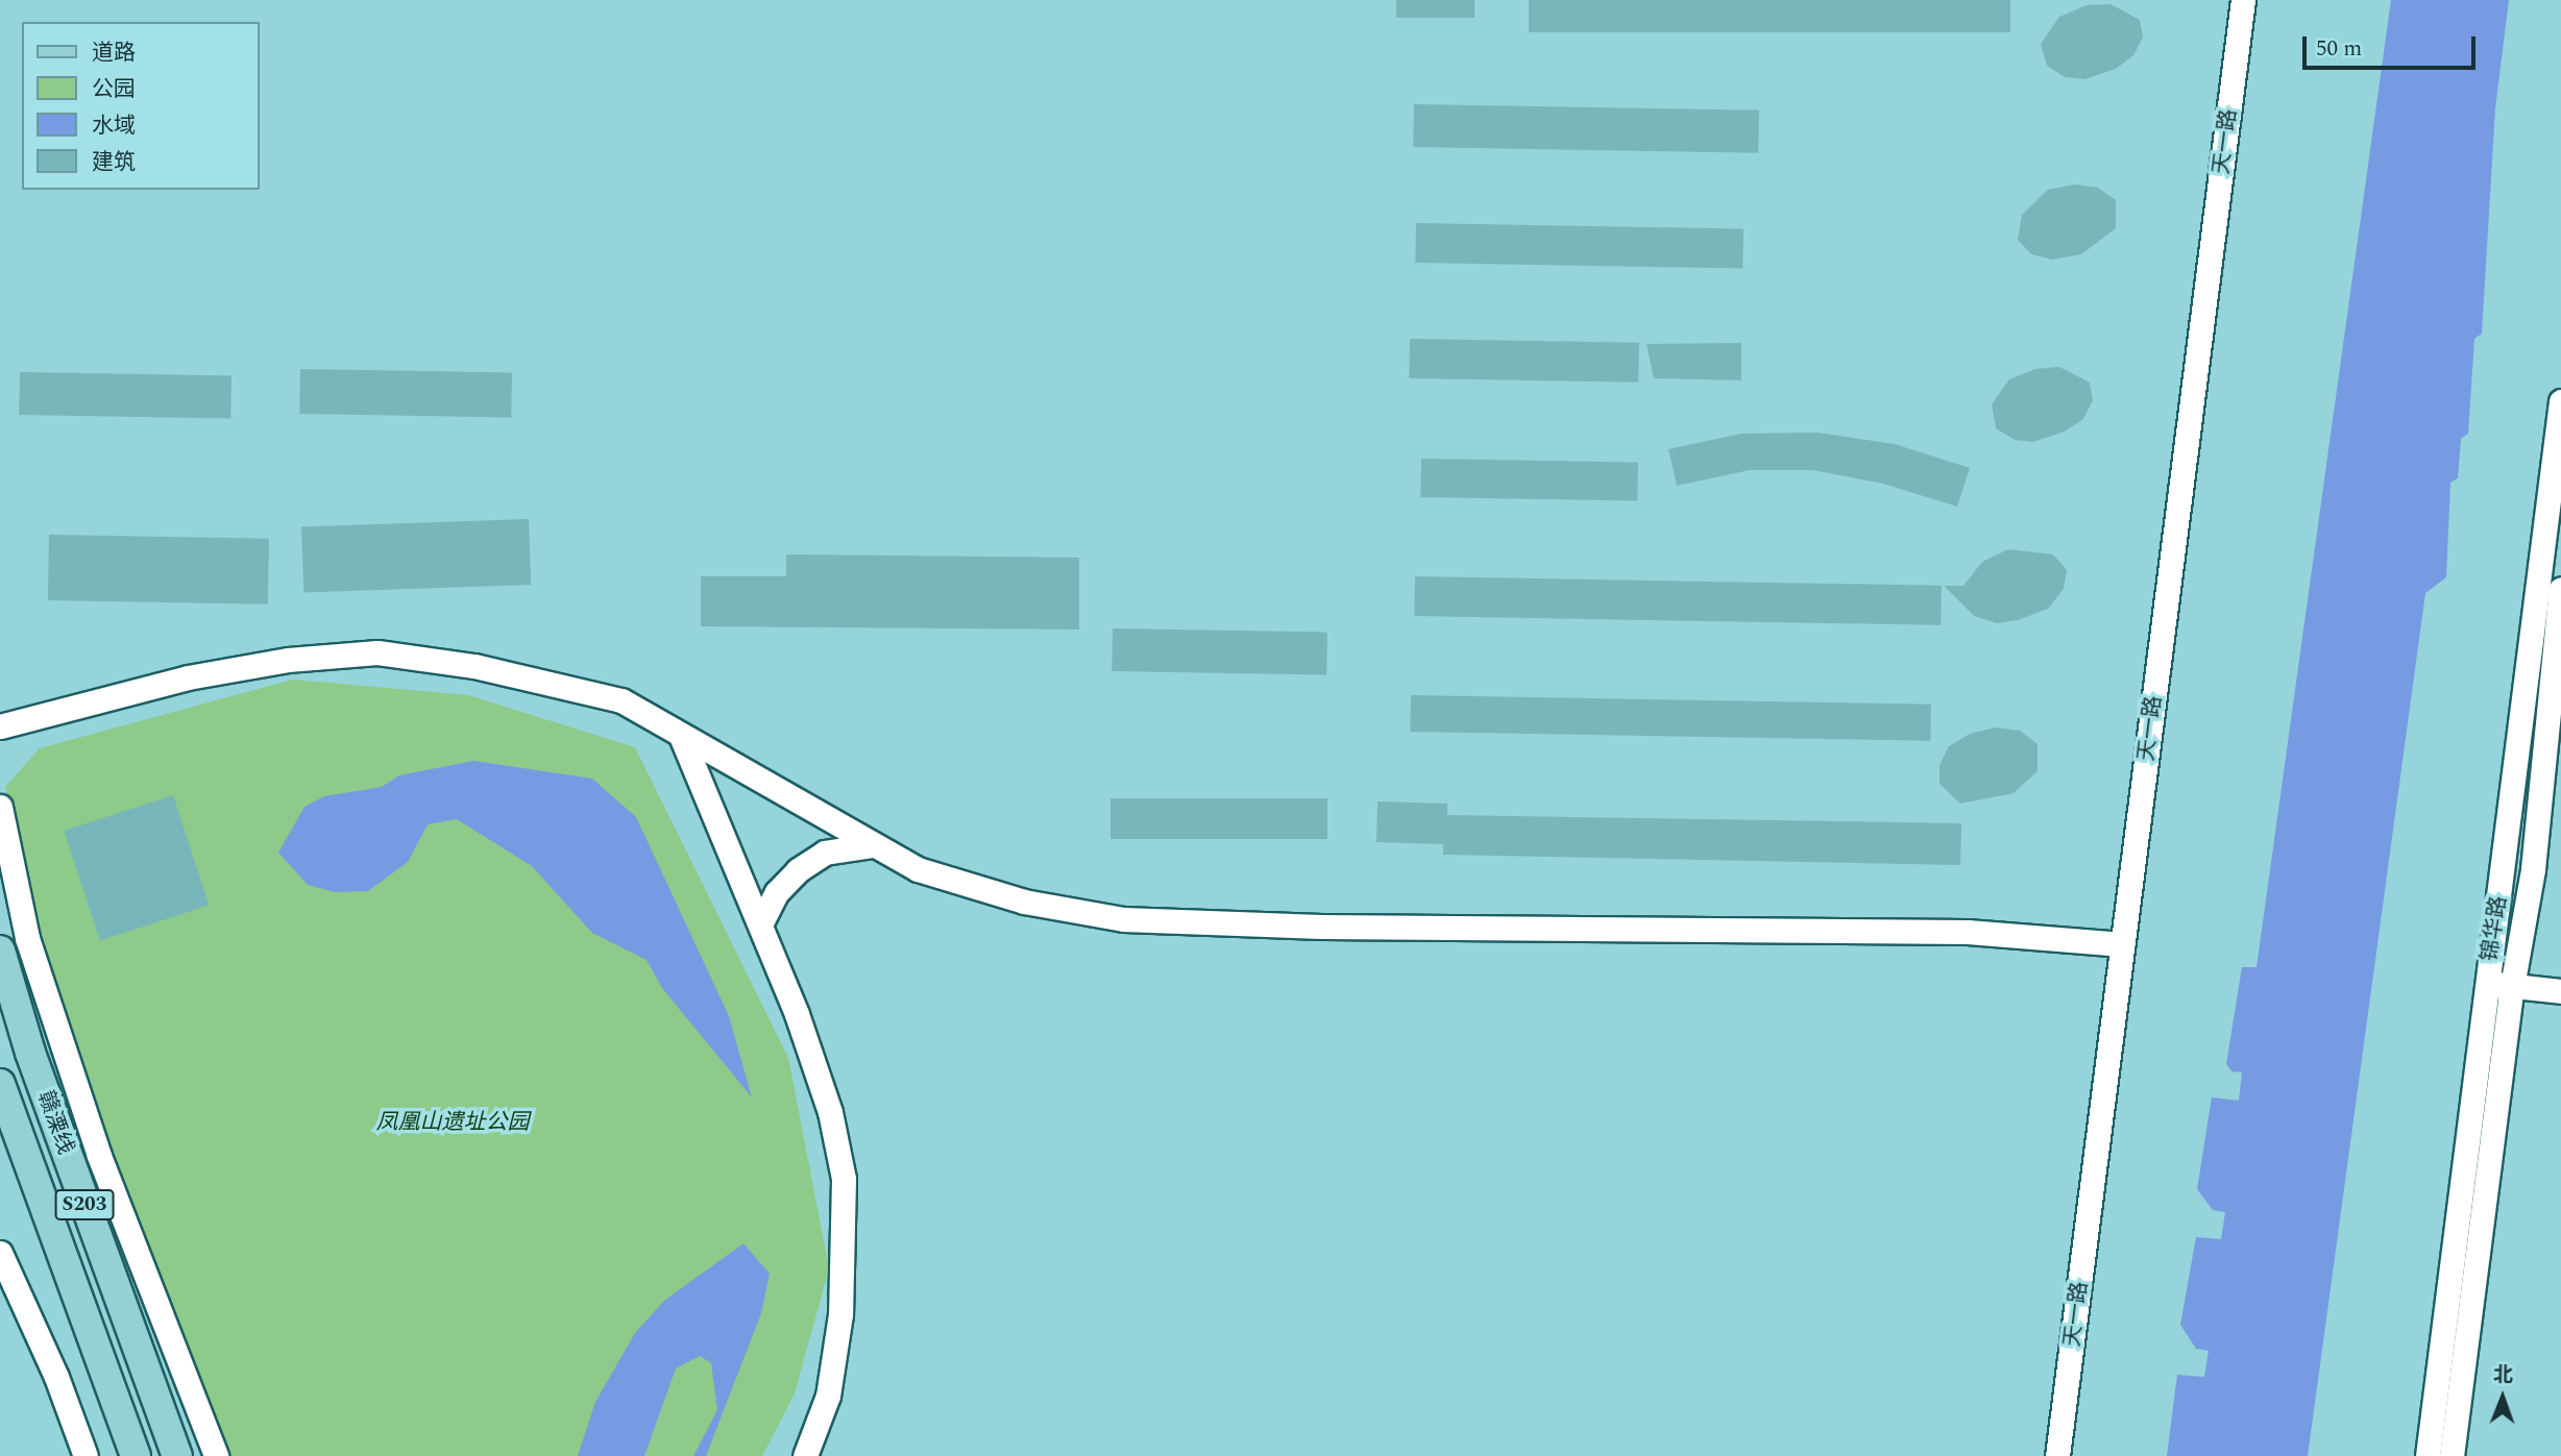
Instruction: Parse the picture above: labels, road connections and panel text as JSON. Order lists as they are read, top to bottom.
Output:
{
  "streets": {
    "main road": ["赣溧线", "S203"],
    "street": ["天一路", "锦华路"]
  },
  "parks": ["凤凰山遗址公园"],
  "legend": [
    "道路",
    "公园",
    "水域",
    "建筑"
  ],
  "scale_bar": "50 m",
  "north": "top"
}
